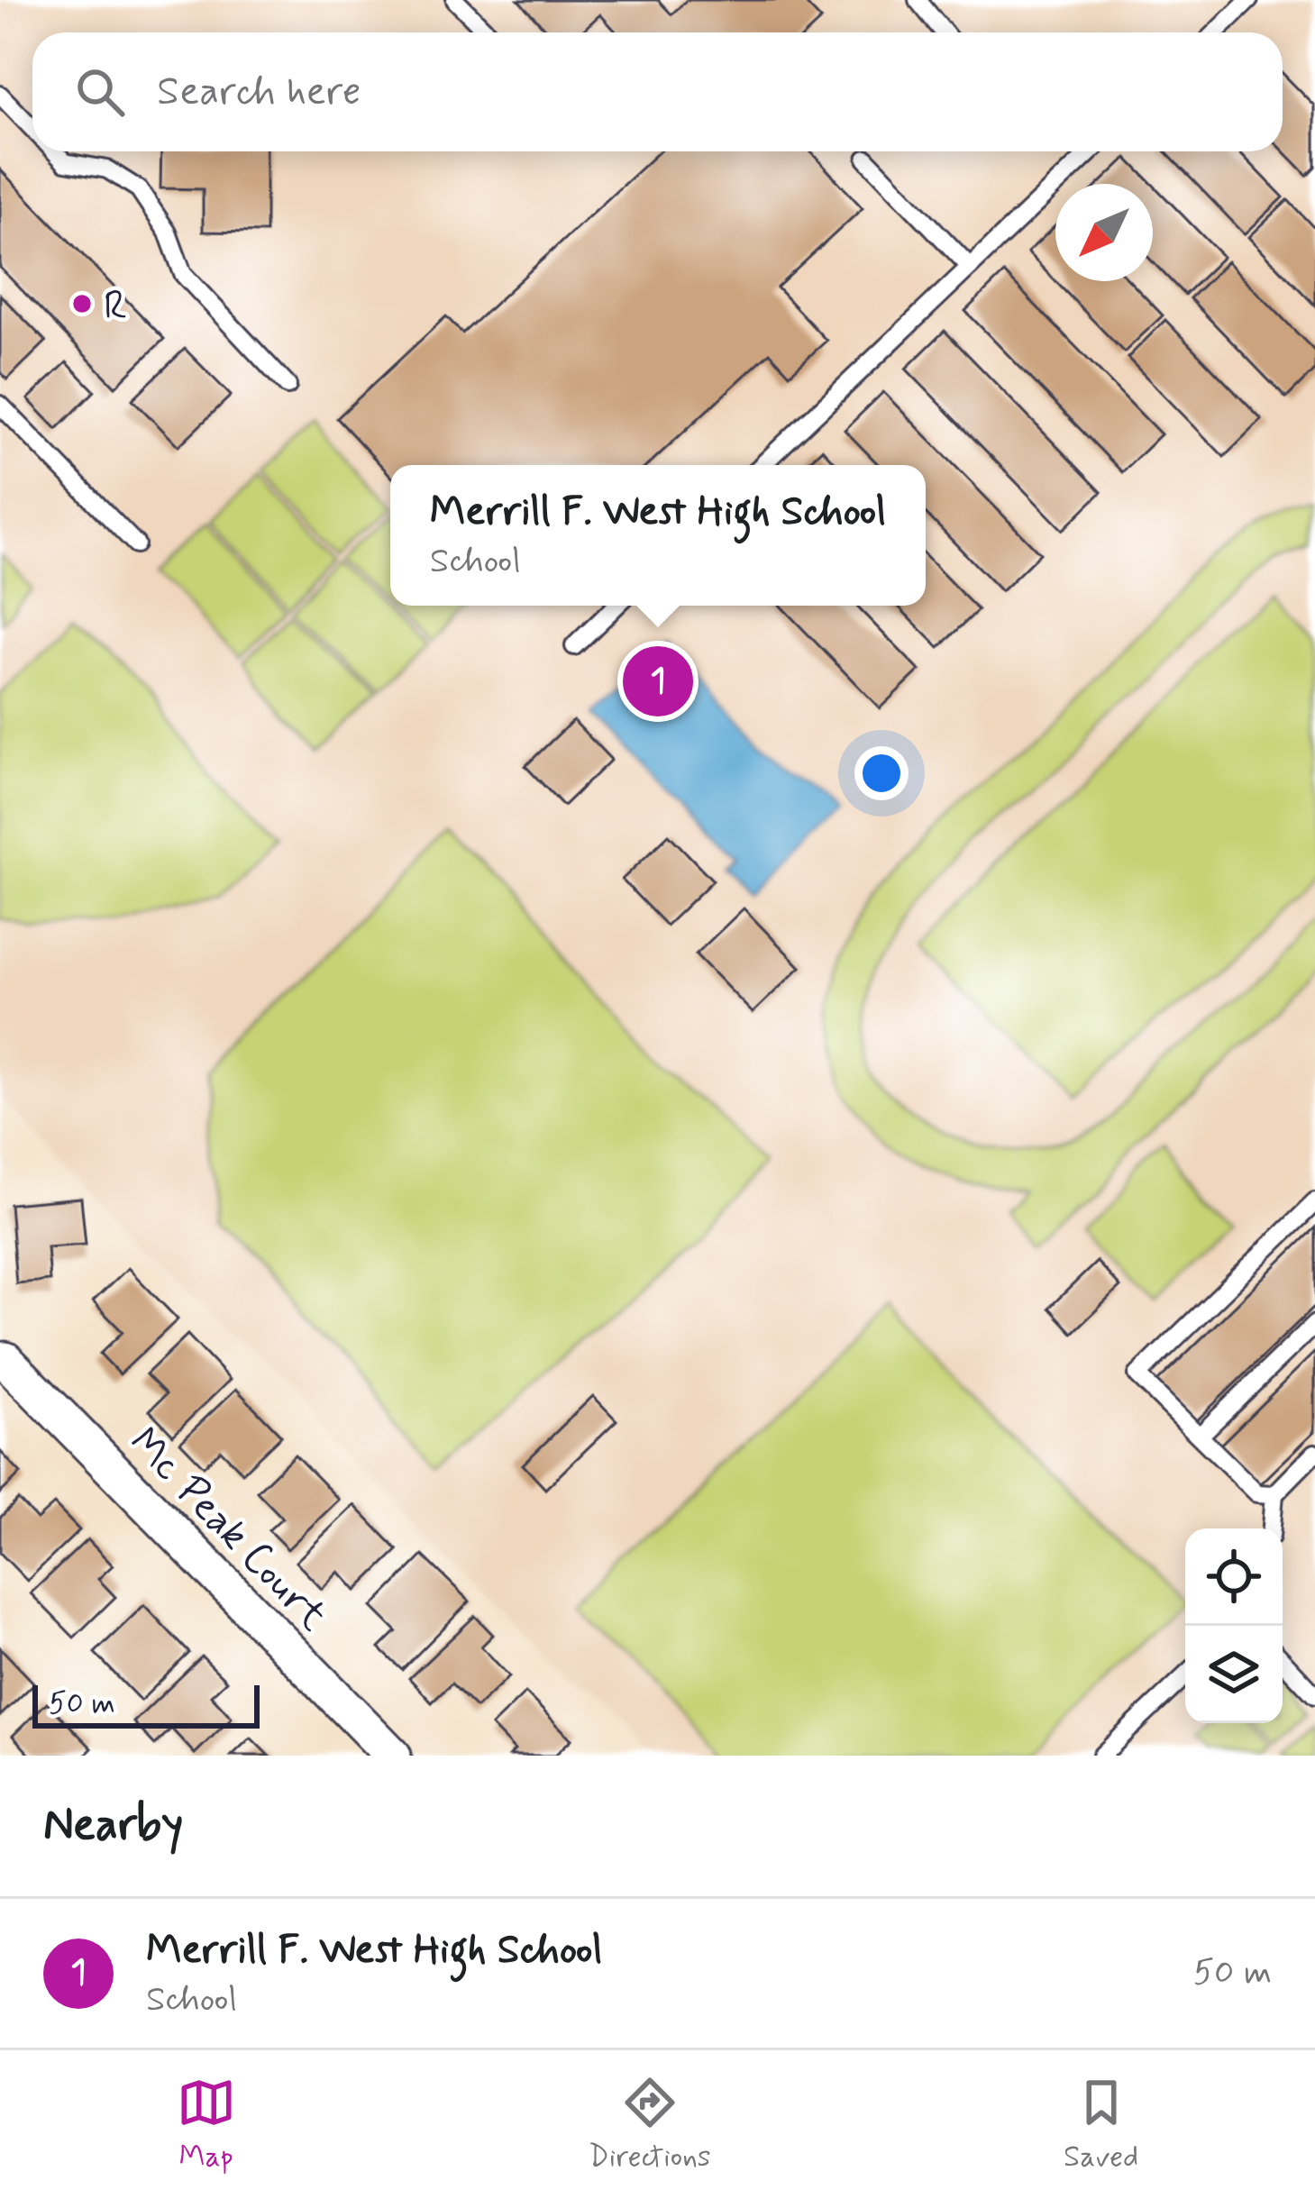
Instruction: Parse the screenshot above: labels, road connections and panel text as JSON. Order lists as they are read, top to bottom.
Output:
{
  "streets": {
    "street": ["Mc Peak Court"]
  },
  "places": ["R"],
  "scale_bar": "50 m",
  "north": "bottom left",
  "page": {
    "search": "Search here",
    "popup": ["Merrill F. West High School", "School"],
    "pins": "1",
    "scale": "50 m",
    "heading": "Nearby",
    "list": [
      {
        "mark": "1",
        "name": "Merrill F. West High School",
        "note": "School",
        "value": "50 m"
      }
    ],
    "nav": ["Map", "Directions", "Saved"]
  }
}
